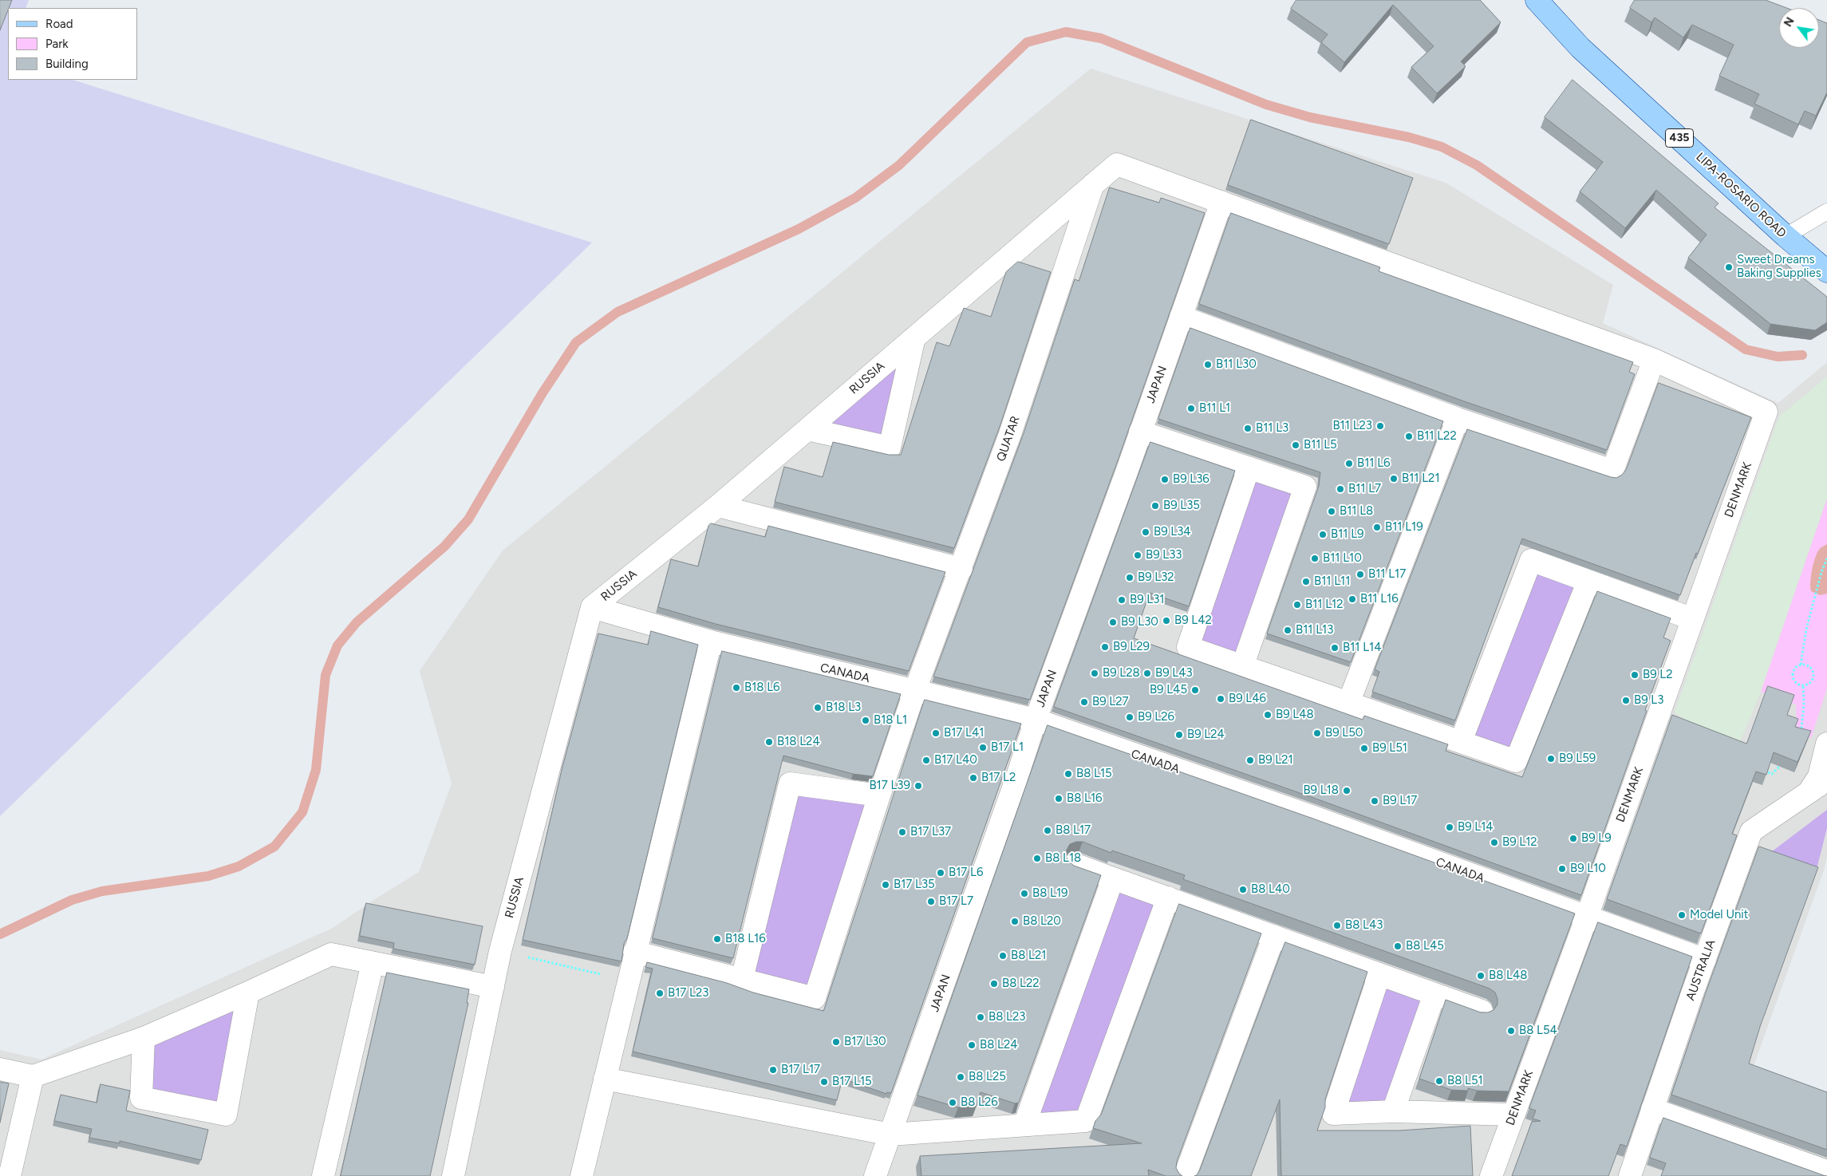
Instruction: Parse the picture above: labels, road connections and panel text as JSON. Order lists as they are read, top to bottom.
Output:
{
  "streets": {
    "main road": ["435", "LIPA-ROSARIO ROAD"],
    "street": [
      "RUSSIA",
      "JAPAN",
      "QUATAR",
      "DENMARK",
      "CANADA",
      "AUSTRALIA"
    ]
  },
  "crossings": [
    ["RUSSIA", "JAPAN"],
    ["RUSSIA", "QUATAR"],
    ["RUSSIA", "CANADA"],
    ["JAPAN", "CANADA"],
    ["QUATAR", "CANADA"],
    ["DENMARK", "CANADA"],
    ["CANADA", "AUSTRALIA"]
  ],
  "places": [
    "Sweet Dreams Baking Supplies",
    "B11 L30",
    "B11 L1",
    "B11 L23",
    "B11 L3",
    "B11 L22",
    "B11 L5",
    "B11 L6",
    "B11 L21",
    "B9 L36",
    "B11 L7",
    "B9 L35",
    "B11 L8",
    "B11 L19",
    "B9 L34",
    "B11 L9",
    "B9 L33",
    "B11 L10",
    "B11 L17",
    "B9 L32",
    "B11 L11",
    "B11 L16",
    "B9 L31",
    "B11 L12",
    "B9 L42",
    "B9 L30",
    "B11 L13",
    "B9 L29",
    "B11 L14",
    "B9 L28",
    "B9 L43",
    "B9 L2",
    "B18 L6",
    "B9 L45",
    "B9 L46",
    "B9 L3",
    "B9 L27",
    "B18 L3",
    "B9 L48",
    "B9 L26",
    "B18 L1",
    "B17 L41",
    "B9 L50",
    "B9 L24",
    "B18 L24",
    "B17 L1",
    "B9 L51",
    "B9 L59",
    "B17 L40",
    "B9 L21",
    "B8 L15",
    "B17 L2",
    "B17 L39",
    "B9 L18",
    "B8 L16",
    "B9 L17",
    "B9 L14",
    "B8 L17",
    "B17 L37",
    "B9 L9",
    "B9 L12",
    "B8 L18",
    "B9 L10",
    "B17 L6",
    "B17 L35",
    "B8 L40",
    "B8 L19",
    "B17 L7",
    "Model Unit",
    "B8 L20",
    "B8 L43",
    "B18 L16",
    "B8 L45",
    "B8 L21",
    "B8 L48",
    "B8 L22",
    "B17 L23",
    "B8 L23",
    "B8 L54",
    "B17 L30",
    "B8 L24",
    "B17 L17",
    "B8 L25",
    "B8 L51",
    "B17 L15",
    "B8 L26"
  ],
  "legend": ["Road", "Park", "Building"],
  "north": "top left"
}
